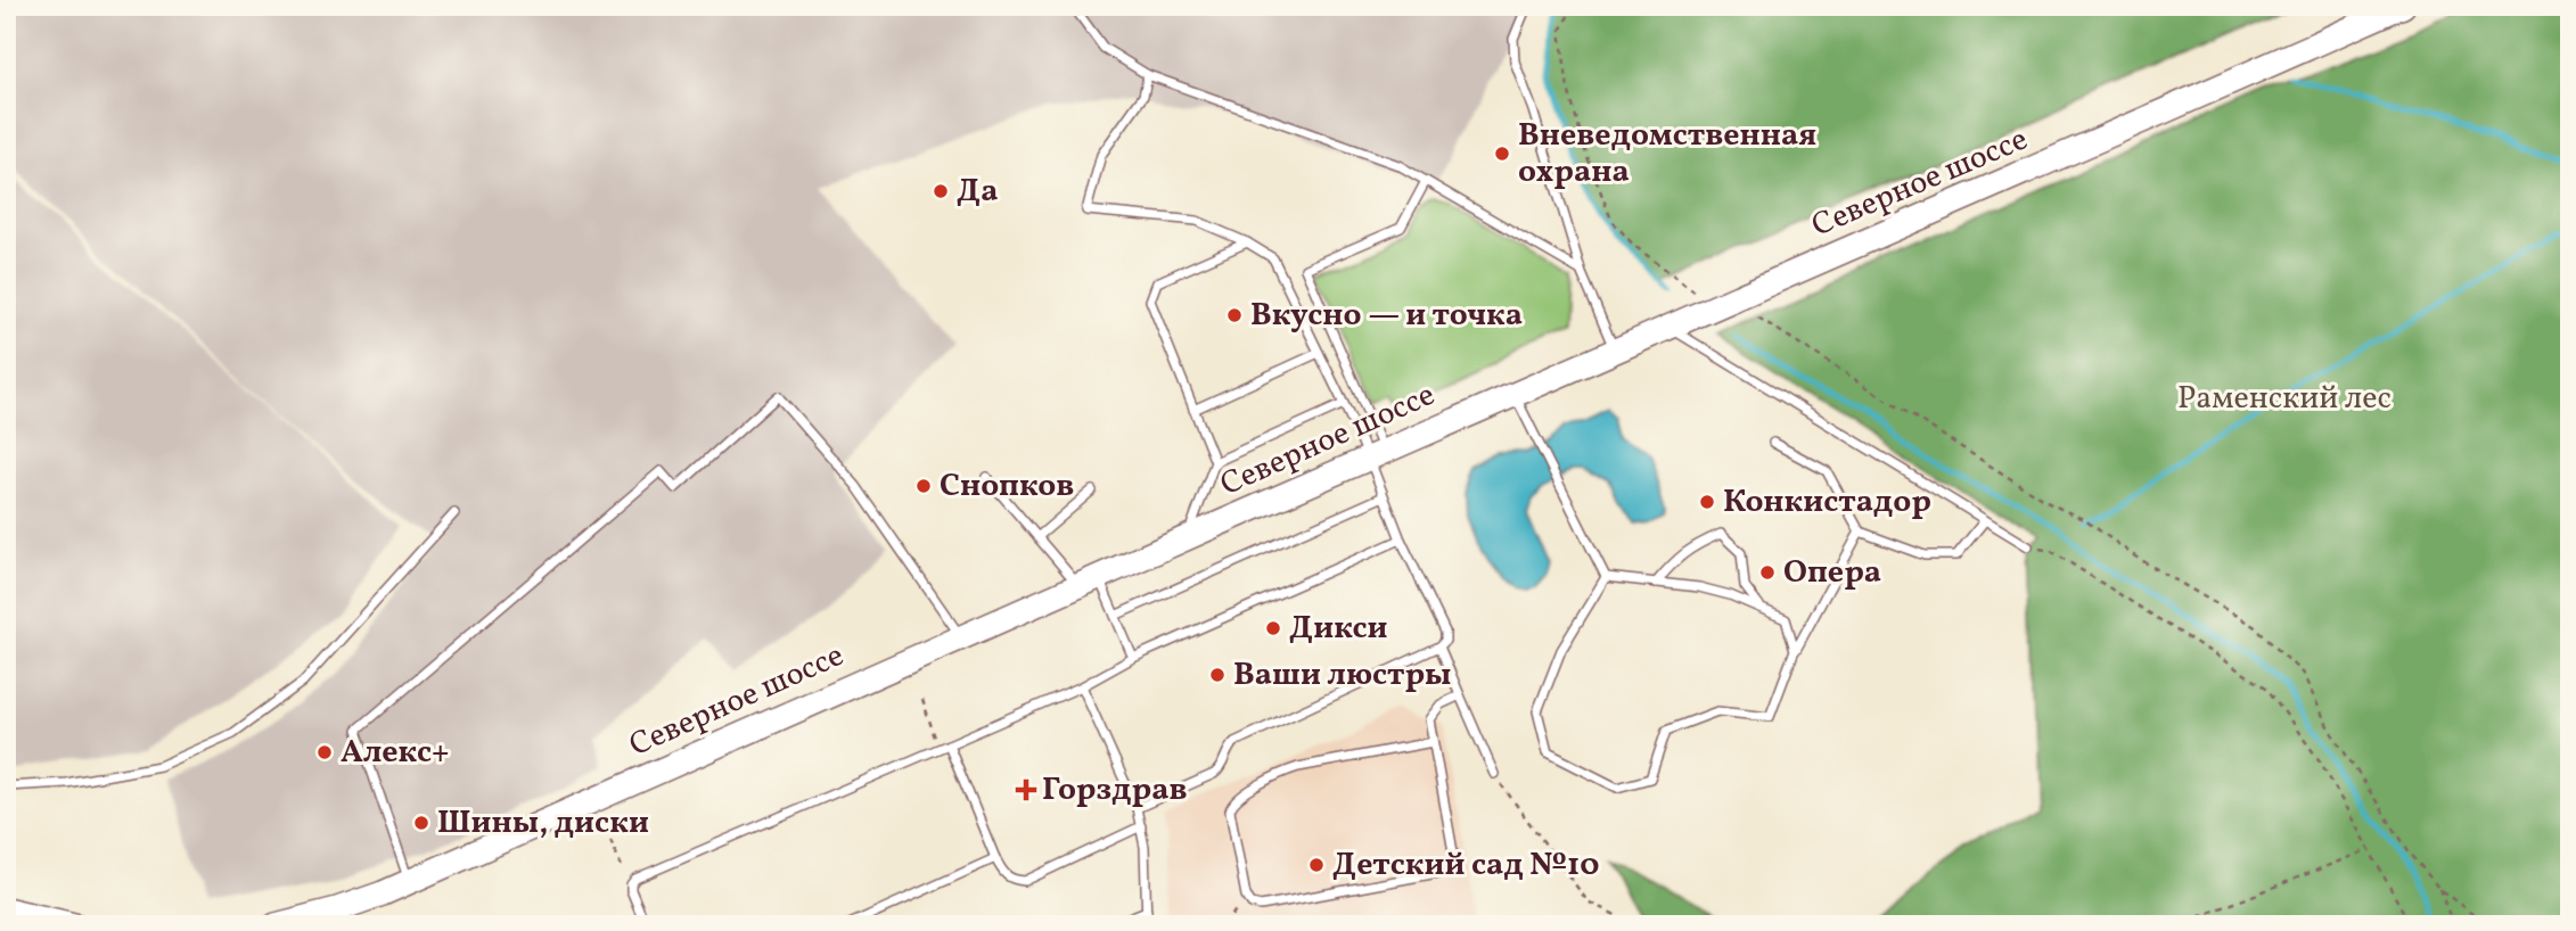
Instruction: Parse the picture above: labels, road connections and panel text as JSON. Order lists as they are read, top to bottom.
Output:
{
  "streets": {
    "main road": ["Северное шоссе"]
  },
  "parks": ["Раменский лес"],
  "places": {
    "other": [
      "Вневедомственная охрана",
      "Да",
      "Вкусно — и точка",
      "Снопков",
      "Конкистадор",
      "Опера",
      "Дикси",
      "Ваши люстры",
      "Алекс+",
      "Шины, диски",
      "Детский сад №10"
    ],
    "health": ["Горздрав"]
  }
}
